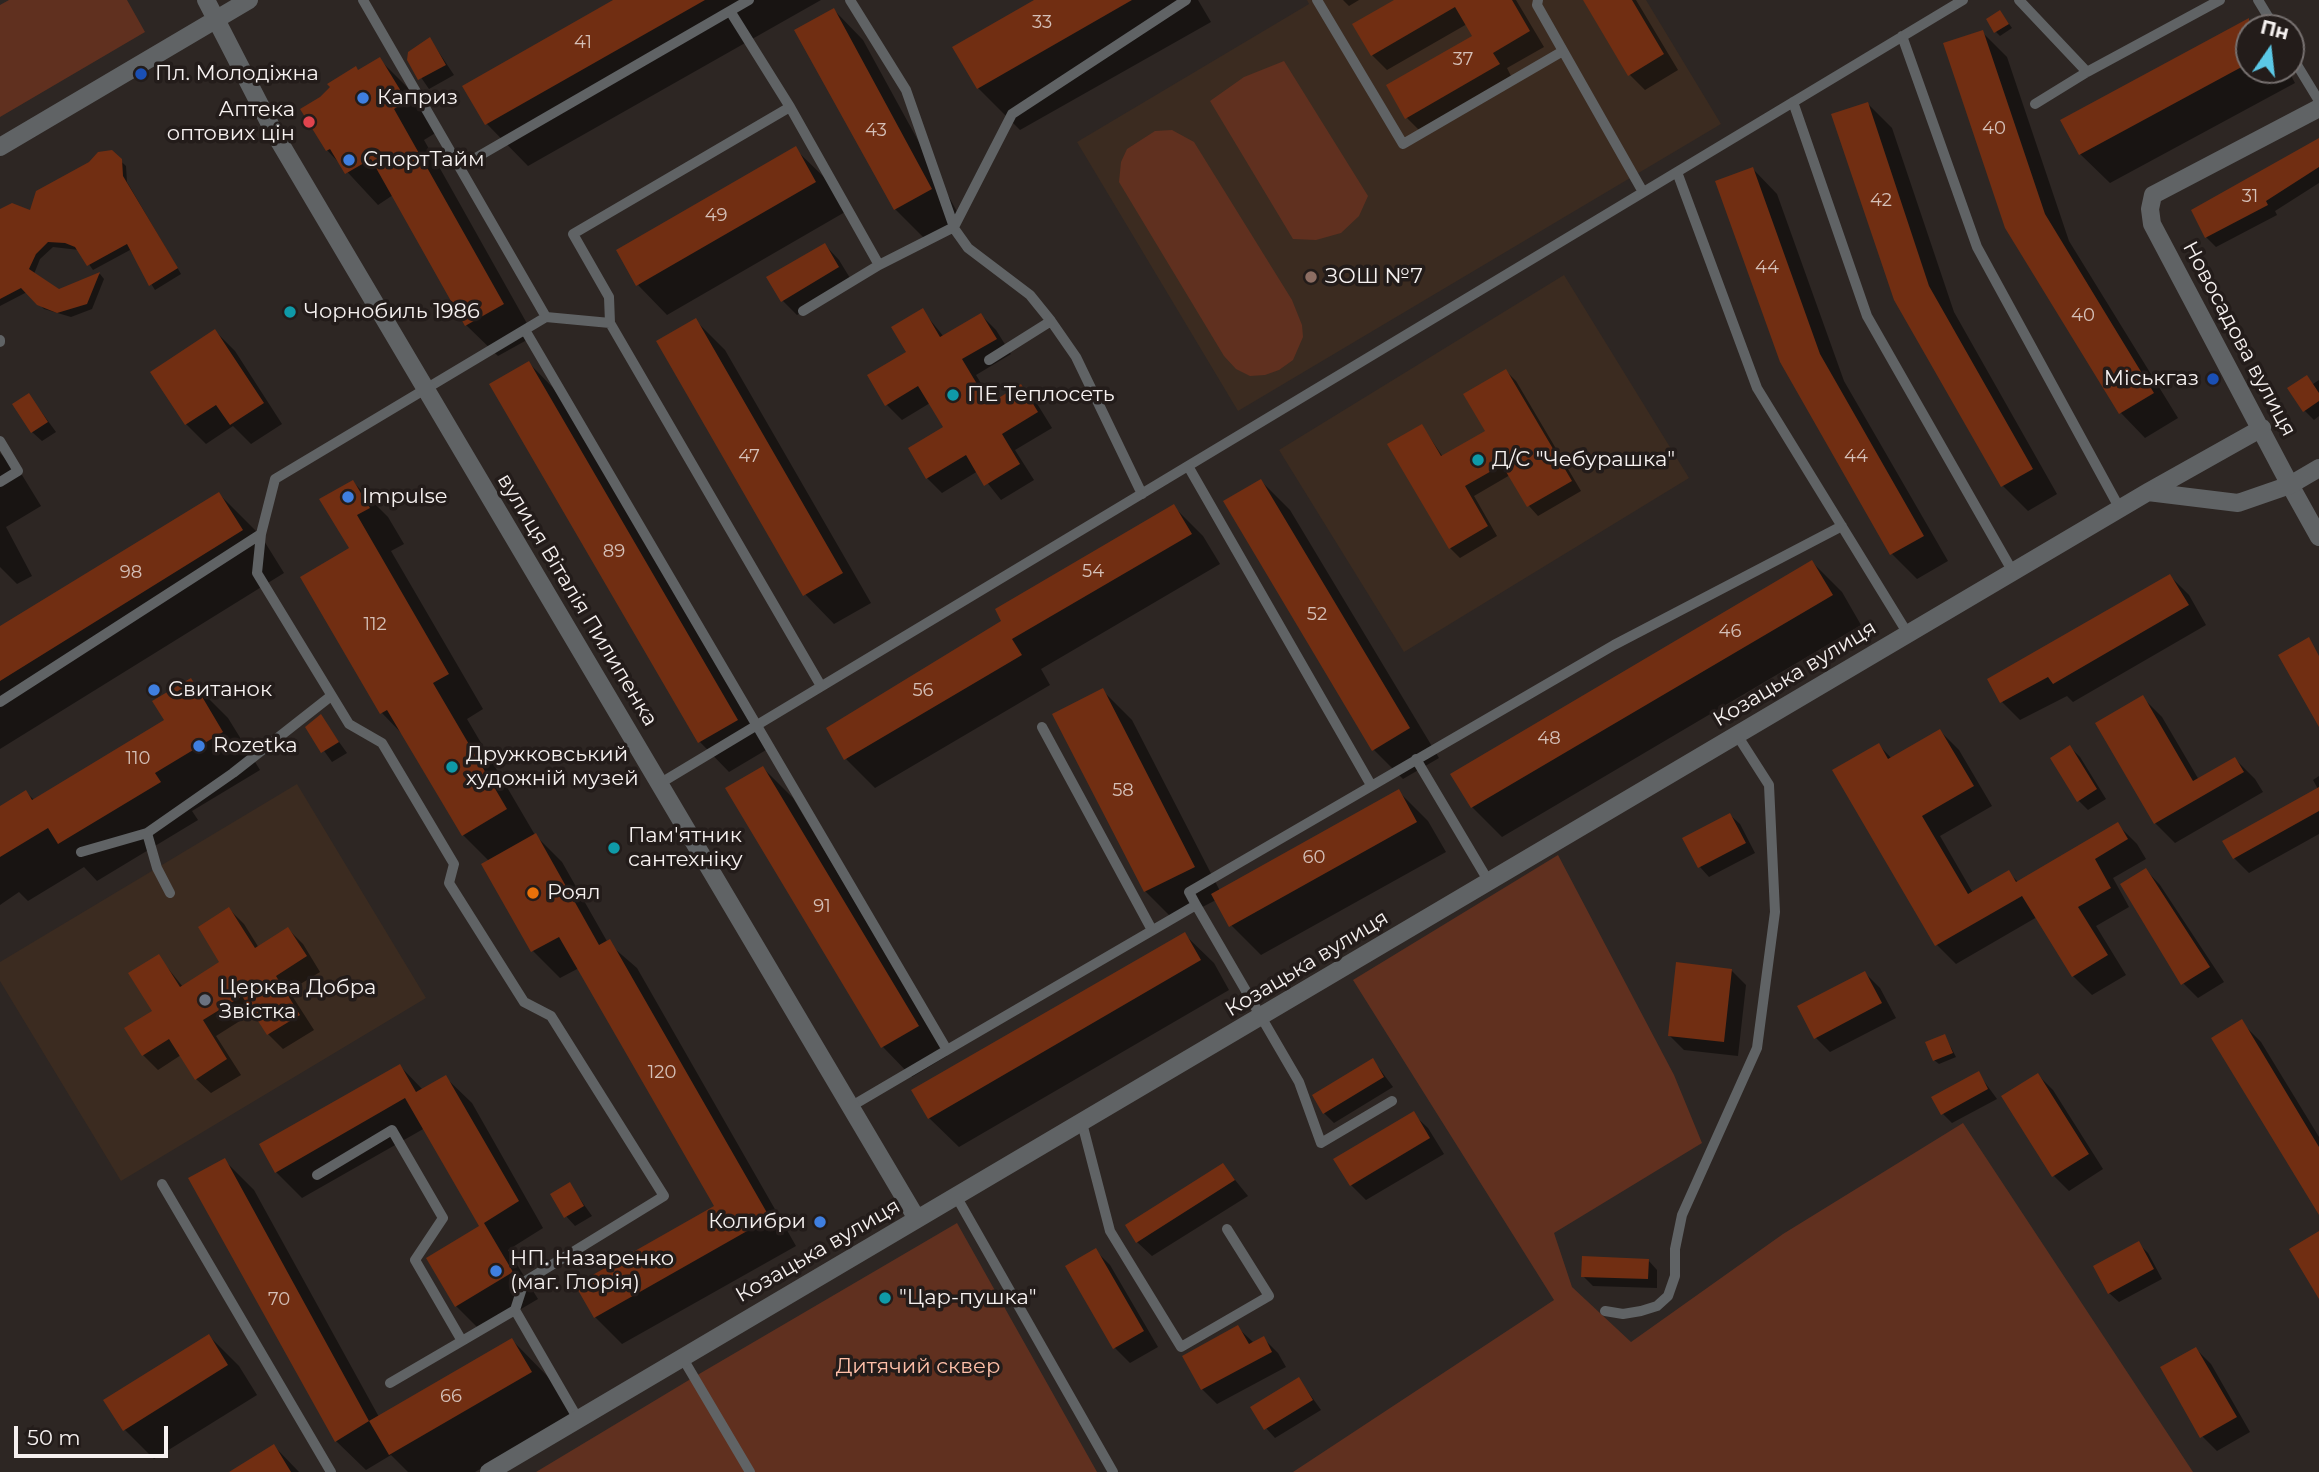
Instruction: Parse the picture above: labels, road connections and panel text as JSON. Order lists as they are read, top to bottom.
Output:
{
  "streets": {
    "street": ["Новосадова вулиця", "вулиця Віталія Пилипенка", "Козацька вулиця"]
  },
  "crossings": [
    ["Новосадова вулиця", "Козацька вулиця"],
    ["вулиця Віталія Пилипенка", "Козацька вулиця"]
  ],
  "parks": ["Дитячий сквер"],
  "places": [
    "Пл. Молодіжна",
    "Каприз",
    "Аптека оптових цін",
    "СпортТайм",
    "ЗОШ №7",
    "Чорнобиль 1986",
    "Міськгаз",
    "ПЕ Теплосеть",
    "Д/С \"Чебурашка\"",
    "Impulse",
    "Свитанок",
    "Rozetka",
    "Дружковський художній музей",
    "Пам'ятник сантехніку",
    "Роял",
    "Церква Добра Звістка",
    "Колибри",
    "НП. Назаренко (маг. Глорія)",
    "\"Цар-пушка\""
  ],
  "house_numbers": [
    "33",
    "41",
    "37",
    "40",
    "43",
    "31",
    "42",
    "49",
    "44",
    "40",
    "47",
    "44",
    "89",
    "54",
    "98",
    "52",
    "112",
    "46",
    "56",
    "48",
    "110",
    "58",
    "60",
    "91",
    "120",
    "70",
    "66"
  ],
  "scale_bar": "50 m",
  "north": "top"
}
